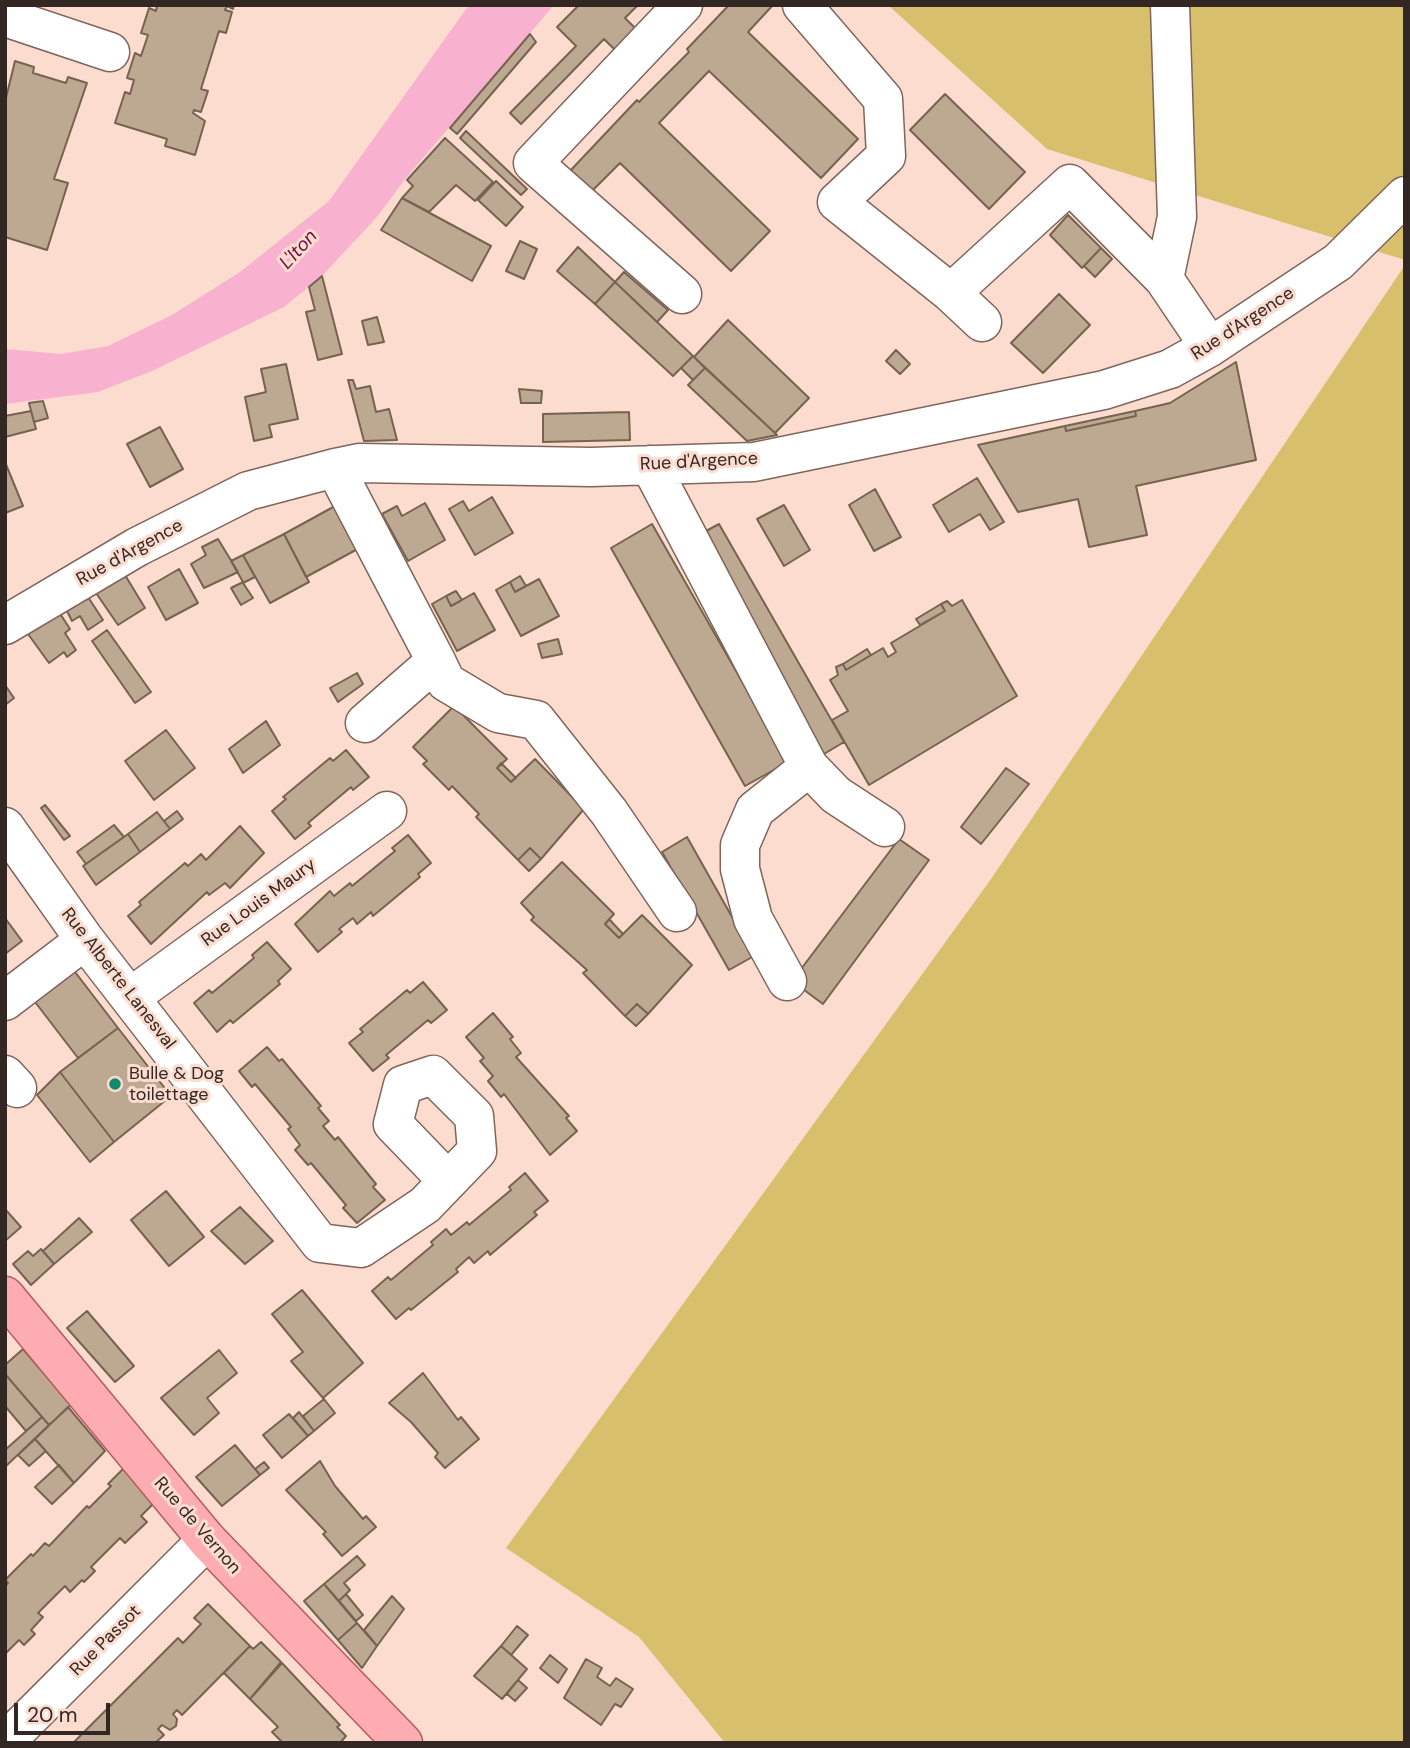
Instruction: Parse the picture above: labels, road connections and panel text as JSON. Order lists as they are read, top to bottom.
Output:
{
  "streets": {
    "main road": ["Rue de Vernon"],
    "street": [
      "Rue d'Argence",
      "Rue Louis Maury",
      "Rue Alberte Lanesval",
      "Rue Passot"
    ]
  },
  "crossings": [
    ["Rue Louis Maury", "Rue Alberte Lanesval"],
    ["Rue de Vernon", "Rue Passot"]
  ],
  "water": ["L'Iton"],
  "places": ["Bulle & Dog toilettage"],
  "scale_bar": "20 m"
}
